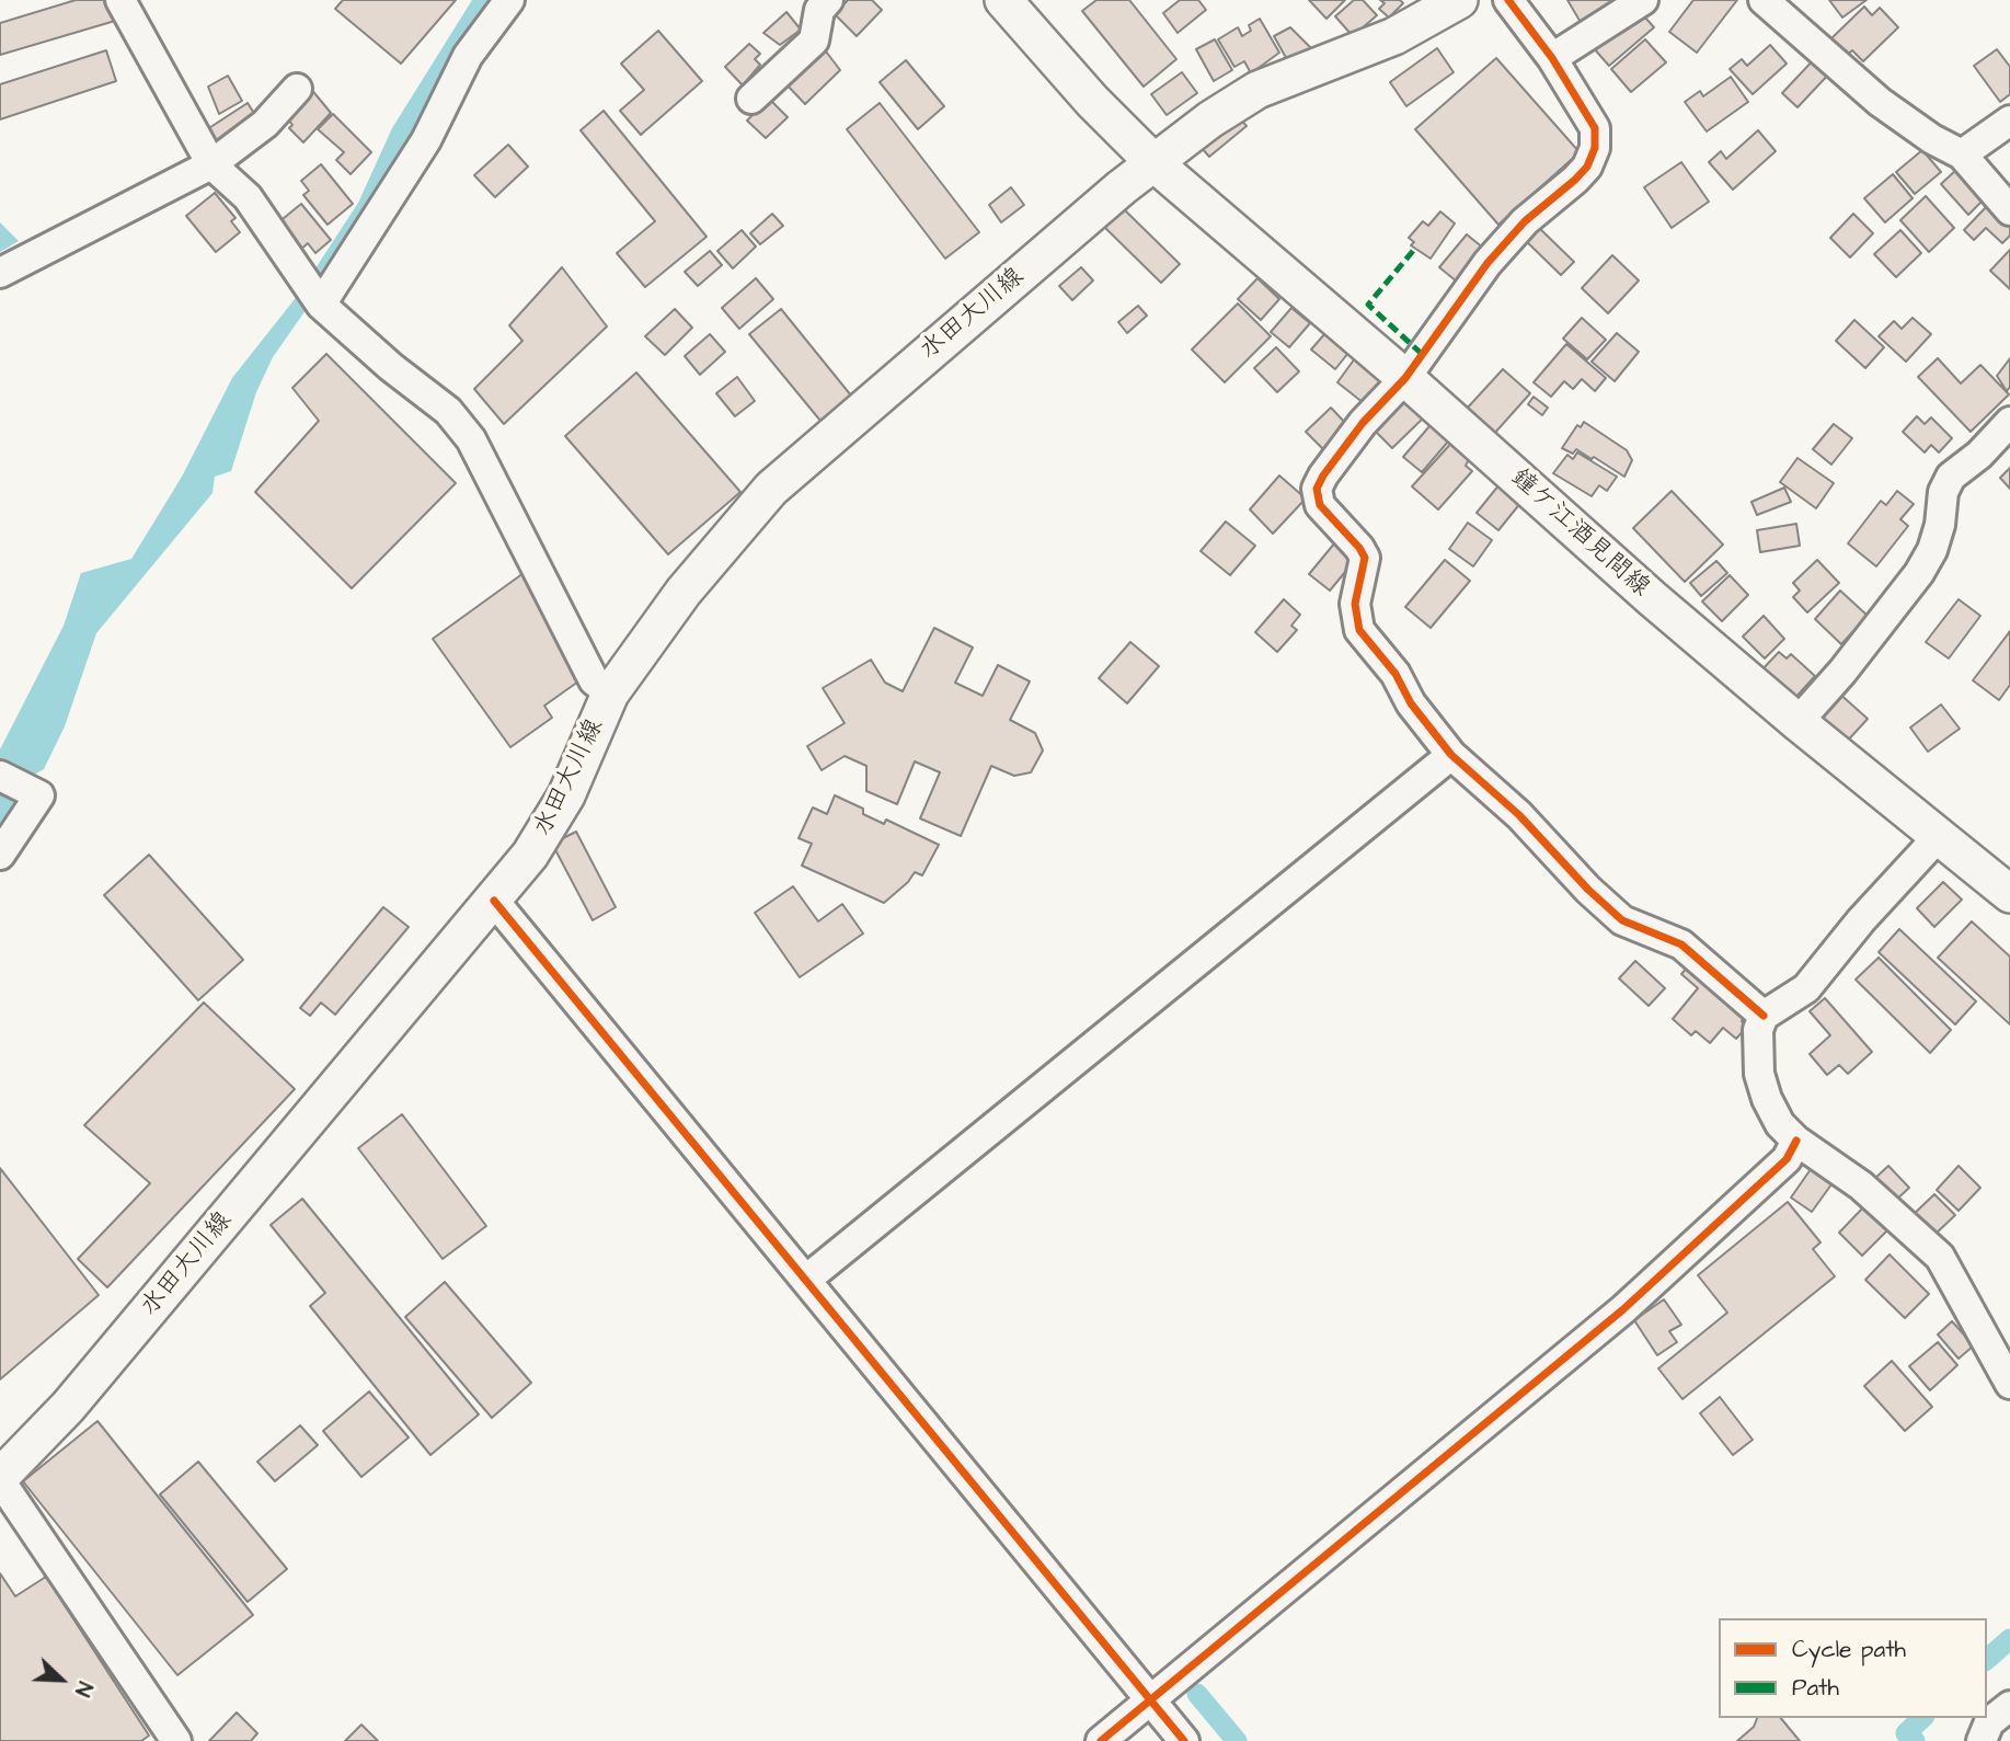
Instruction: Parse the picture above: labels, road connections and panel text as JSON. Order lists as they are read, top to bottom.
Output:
{
  "streets": {
    "main road": ["水田大川線", "鐘ケ江酒見間線"]
  },
  "crossings": [
    ["水田大川線", "鐘ケ江酒見間線"]
  ],
  "legend": ["Cycle path", "Path"],
  "north": "bottom right"
}
